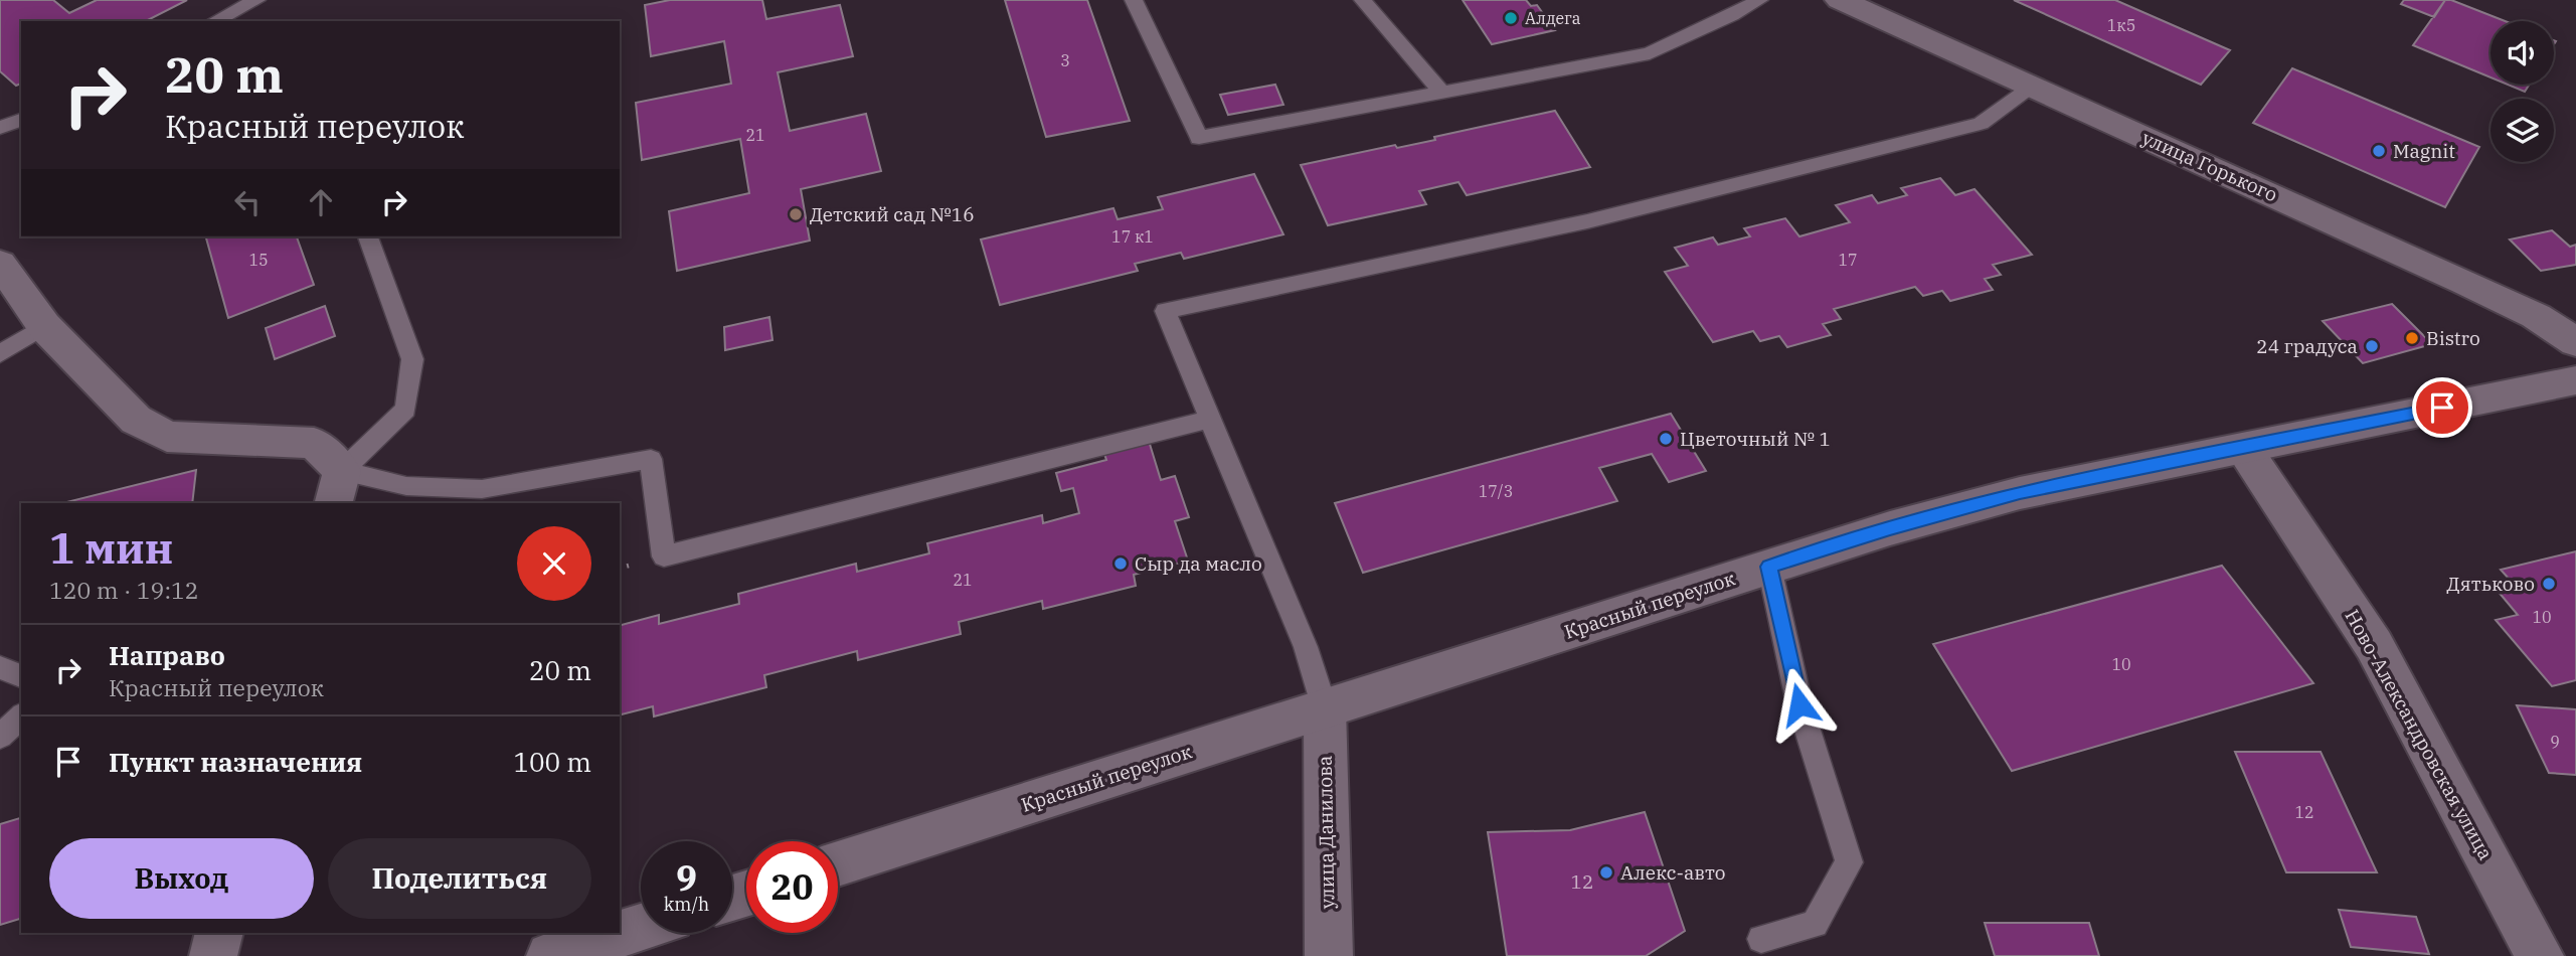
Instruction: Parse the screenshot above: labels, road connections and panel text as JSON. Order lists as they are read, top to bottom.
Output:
{
  "streets": {
    "street": [
      "улица Горького",
      "Красный переулок",
      "Ново-Александровская улица",
      "улица Данилова"
    ]
  },
  "crossings": [
    ["Красный переулок", "Ново-Александровская улица"],
    ["Красный переулок", "улица Данилова"]
  ],
  "places": [
    "Алдега",
    "Magnit",
    "Детский сад №16",
    "Bistro",
    "24 градуса",
    "Цветочный № 1",
    "Сыр да масло",
    "Дятьково",
    "Алекс-авто"
  ],
  "house_numbers": [
    "1к5",
    "3",
    "21",
    "17 к1",
    "15",
    "17",
    "17/3",
    "21",
    "10",
    "10",
    "9",
    "12",
    "12"
  ],
  "page": {
    "turn": ["20 m", "Красный переулок"],
    "heading": ["1 мин", "120 m · 19:12"],
    "list": [
      {
        "name": "Направо",
        "note": "Красный переулок",
        "value": "20 m"
      },
      {
        "name": "Пункт назначения",
        "value": "100 m"
      }
    ],
    "buttons": ["Выход", "Поделиться"],
    "speed": "9 km/h",
    "limit": "20"
  }
}
